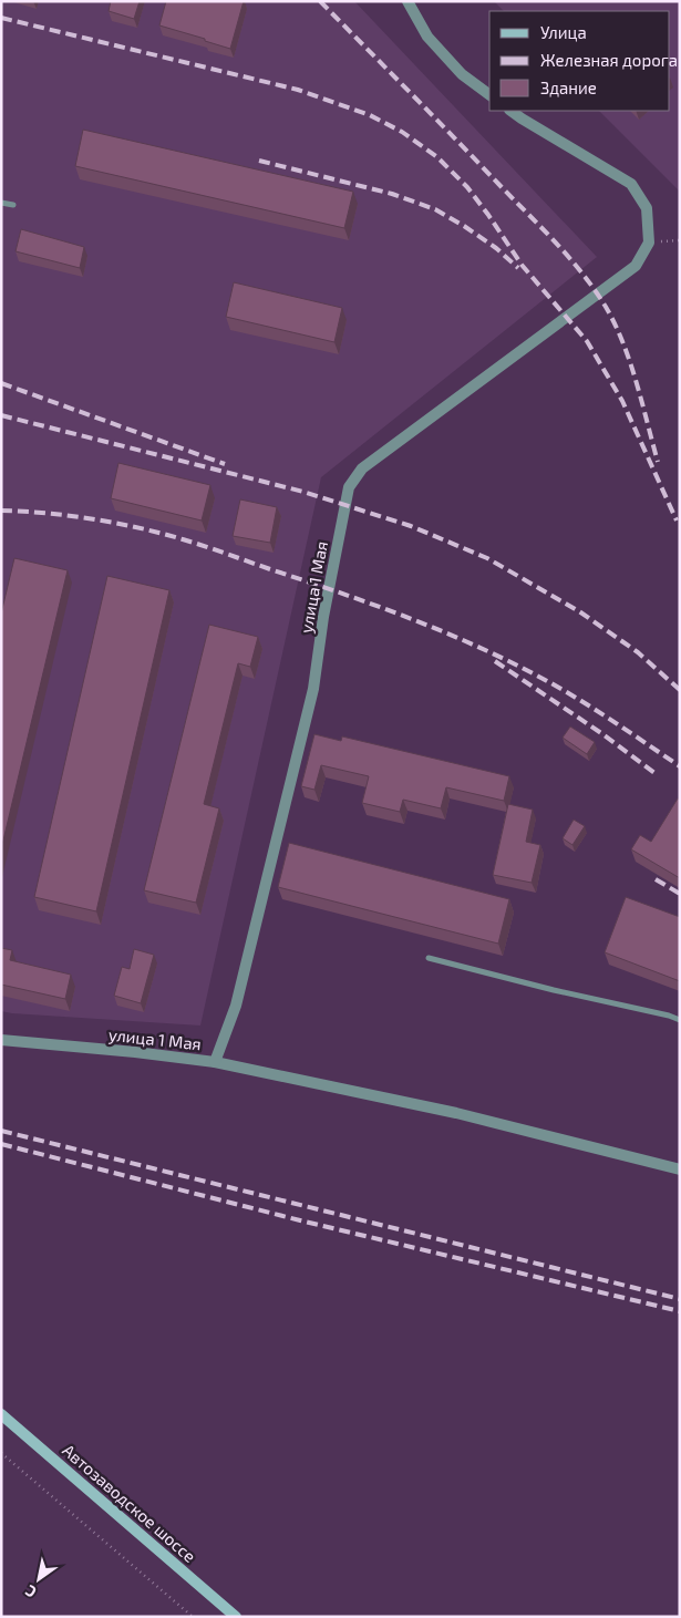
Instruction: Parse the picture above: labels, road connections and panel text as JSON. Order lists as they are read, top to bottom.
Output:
{
  "streets": {
    "main road": ["Автозаводское шоссе"],
    "street": ["улица 1 Мая"]
  },
  "legend": ["Улица", "Железная дорога", "Здание"],
  "north": "bottom left"
}
